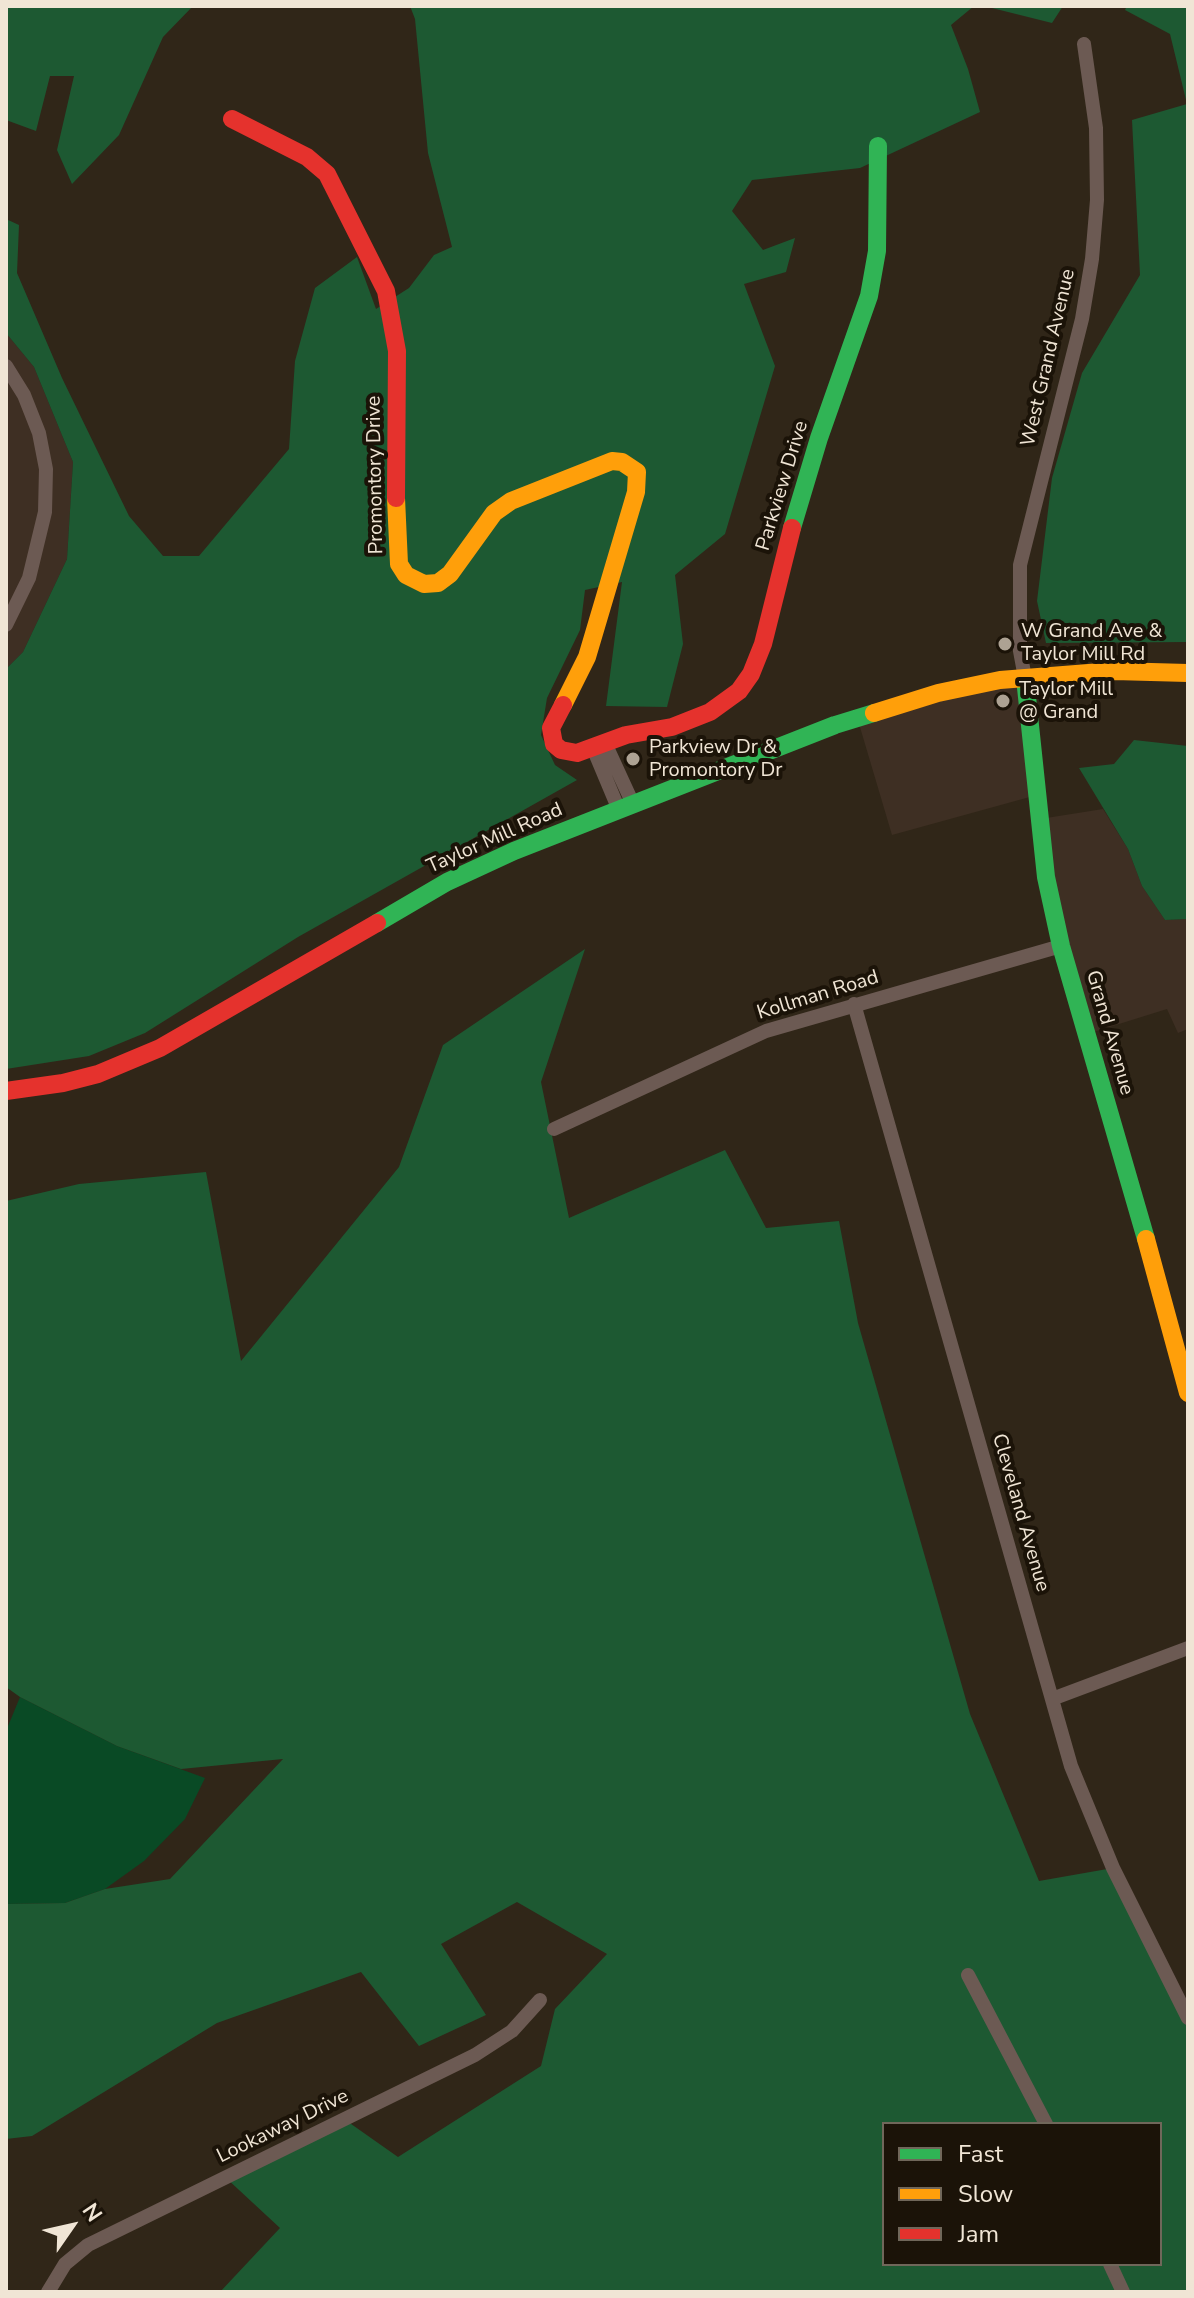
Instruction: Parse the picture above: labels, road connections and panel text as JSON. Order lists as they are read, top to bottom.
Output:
{
  "streets": {
    "street": [
      "West Grand Avenue",
      "Promontory Drive",
      "Parkview Drive",
      "Taylor Mill Road",
      "Kollman Road",
      "Grand Avenue",
      "Cleveland Avenue",
      "Lookaway Drive"
    ]
  },
  "crossings": [
    ["West Grand Avenue", "Taylor Mill Road"],
    ["West Grand Avenue", "Grand Avenue"],
    ["Promontory Drive", "Parkview Drive"],
    ["Taylor Mill Road", "Grand Avenue"],
    ["Kollman Road", "Grand Avenue"],
    ["Kollman Road", "Cleveland Avenue"]
  ],
  "places": ["W Grand Ave & Taylor Mill Rd", "Taylor Mill @ Grand", "Parkview Dr & Promontory Dr"],
  "legend": ["Fast", "Slow", "Jam"],
  "north": "top right"
}
